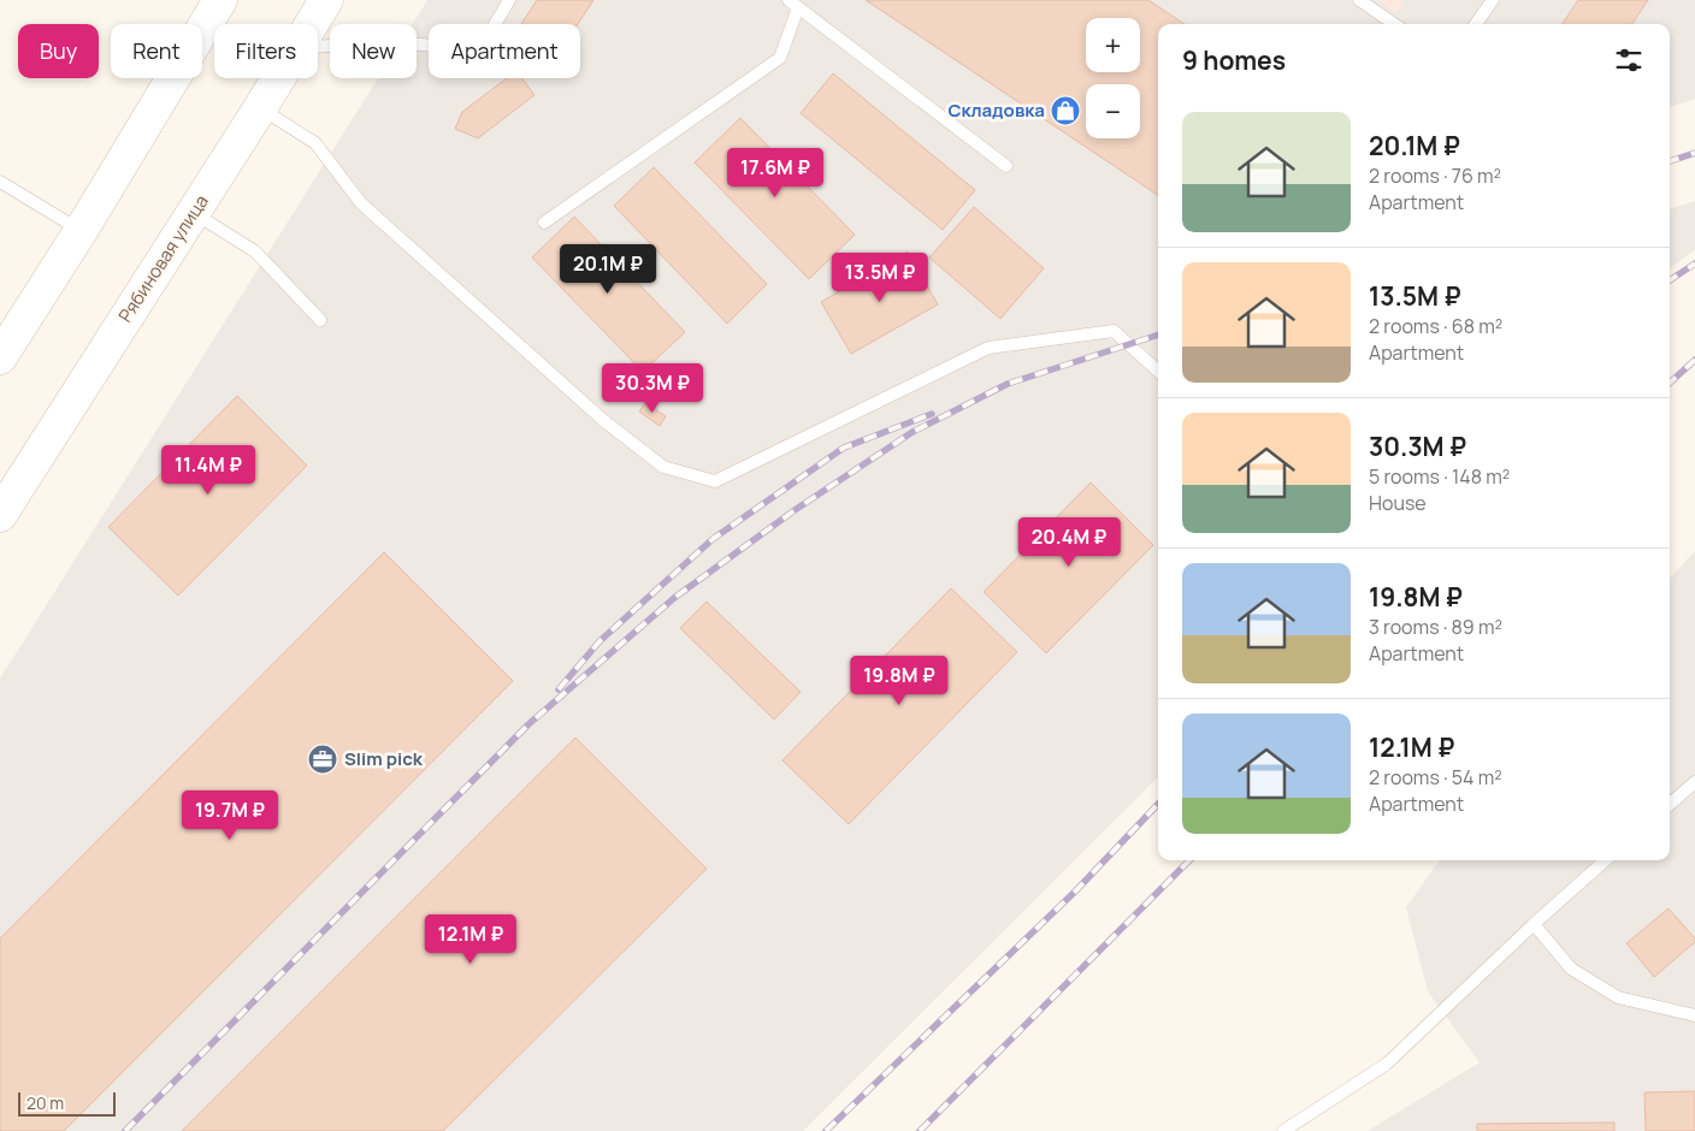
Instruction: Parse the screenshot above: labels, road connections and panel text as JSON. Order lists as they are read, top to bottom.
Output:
{
  "streets": {
    "main road": ["Рябиновая улица"]
  },
  "places": {
    "shop": ["Складовка"],
    "office": ["Slim pick"]
  },
  "scale_bar": "20 m",
  "page": {
    "map_buttons": ["+", "−"],
    "chip": [
      "Buy",
      "Rent",
      "Filters",
      "New",
      "Apartment"
    ],
    "heading": "9 homes",
    "list": [
      {
        "name": "20.1M ₽",
        "note": "2 rooms · 76 m² · Apartment"
      },
      {
        "name": "13.5M ₽",
        "note": "2 rooms · 68 m² · Apartment"
      },
      {
        "name": "30.3M ₽",
        "note": "5 rooms · 148 m² · House"
      },
      {
        "name": "19.8M ₽",
        "note": "3 rooms · 89 m² · Apartment"
      },
      {
        "name": "12.1M ₽",
        "note": "2 rooms · 54 m² · Apartment"
      }
    ],
    "price": [
      "17.6M ₽",
      "20.1M ₽",
      "13.5M ₽",
      "30.3M ₽",
      "11.4M ₽",
      "20.4M ₽",
      "19.8M ₽",
      "19.7M ₽",
      "12.1M ₽"
    ],
    "scale": "20 m"
  }
}
